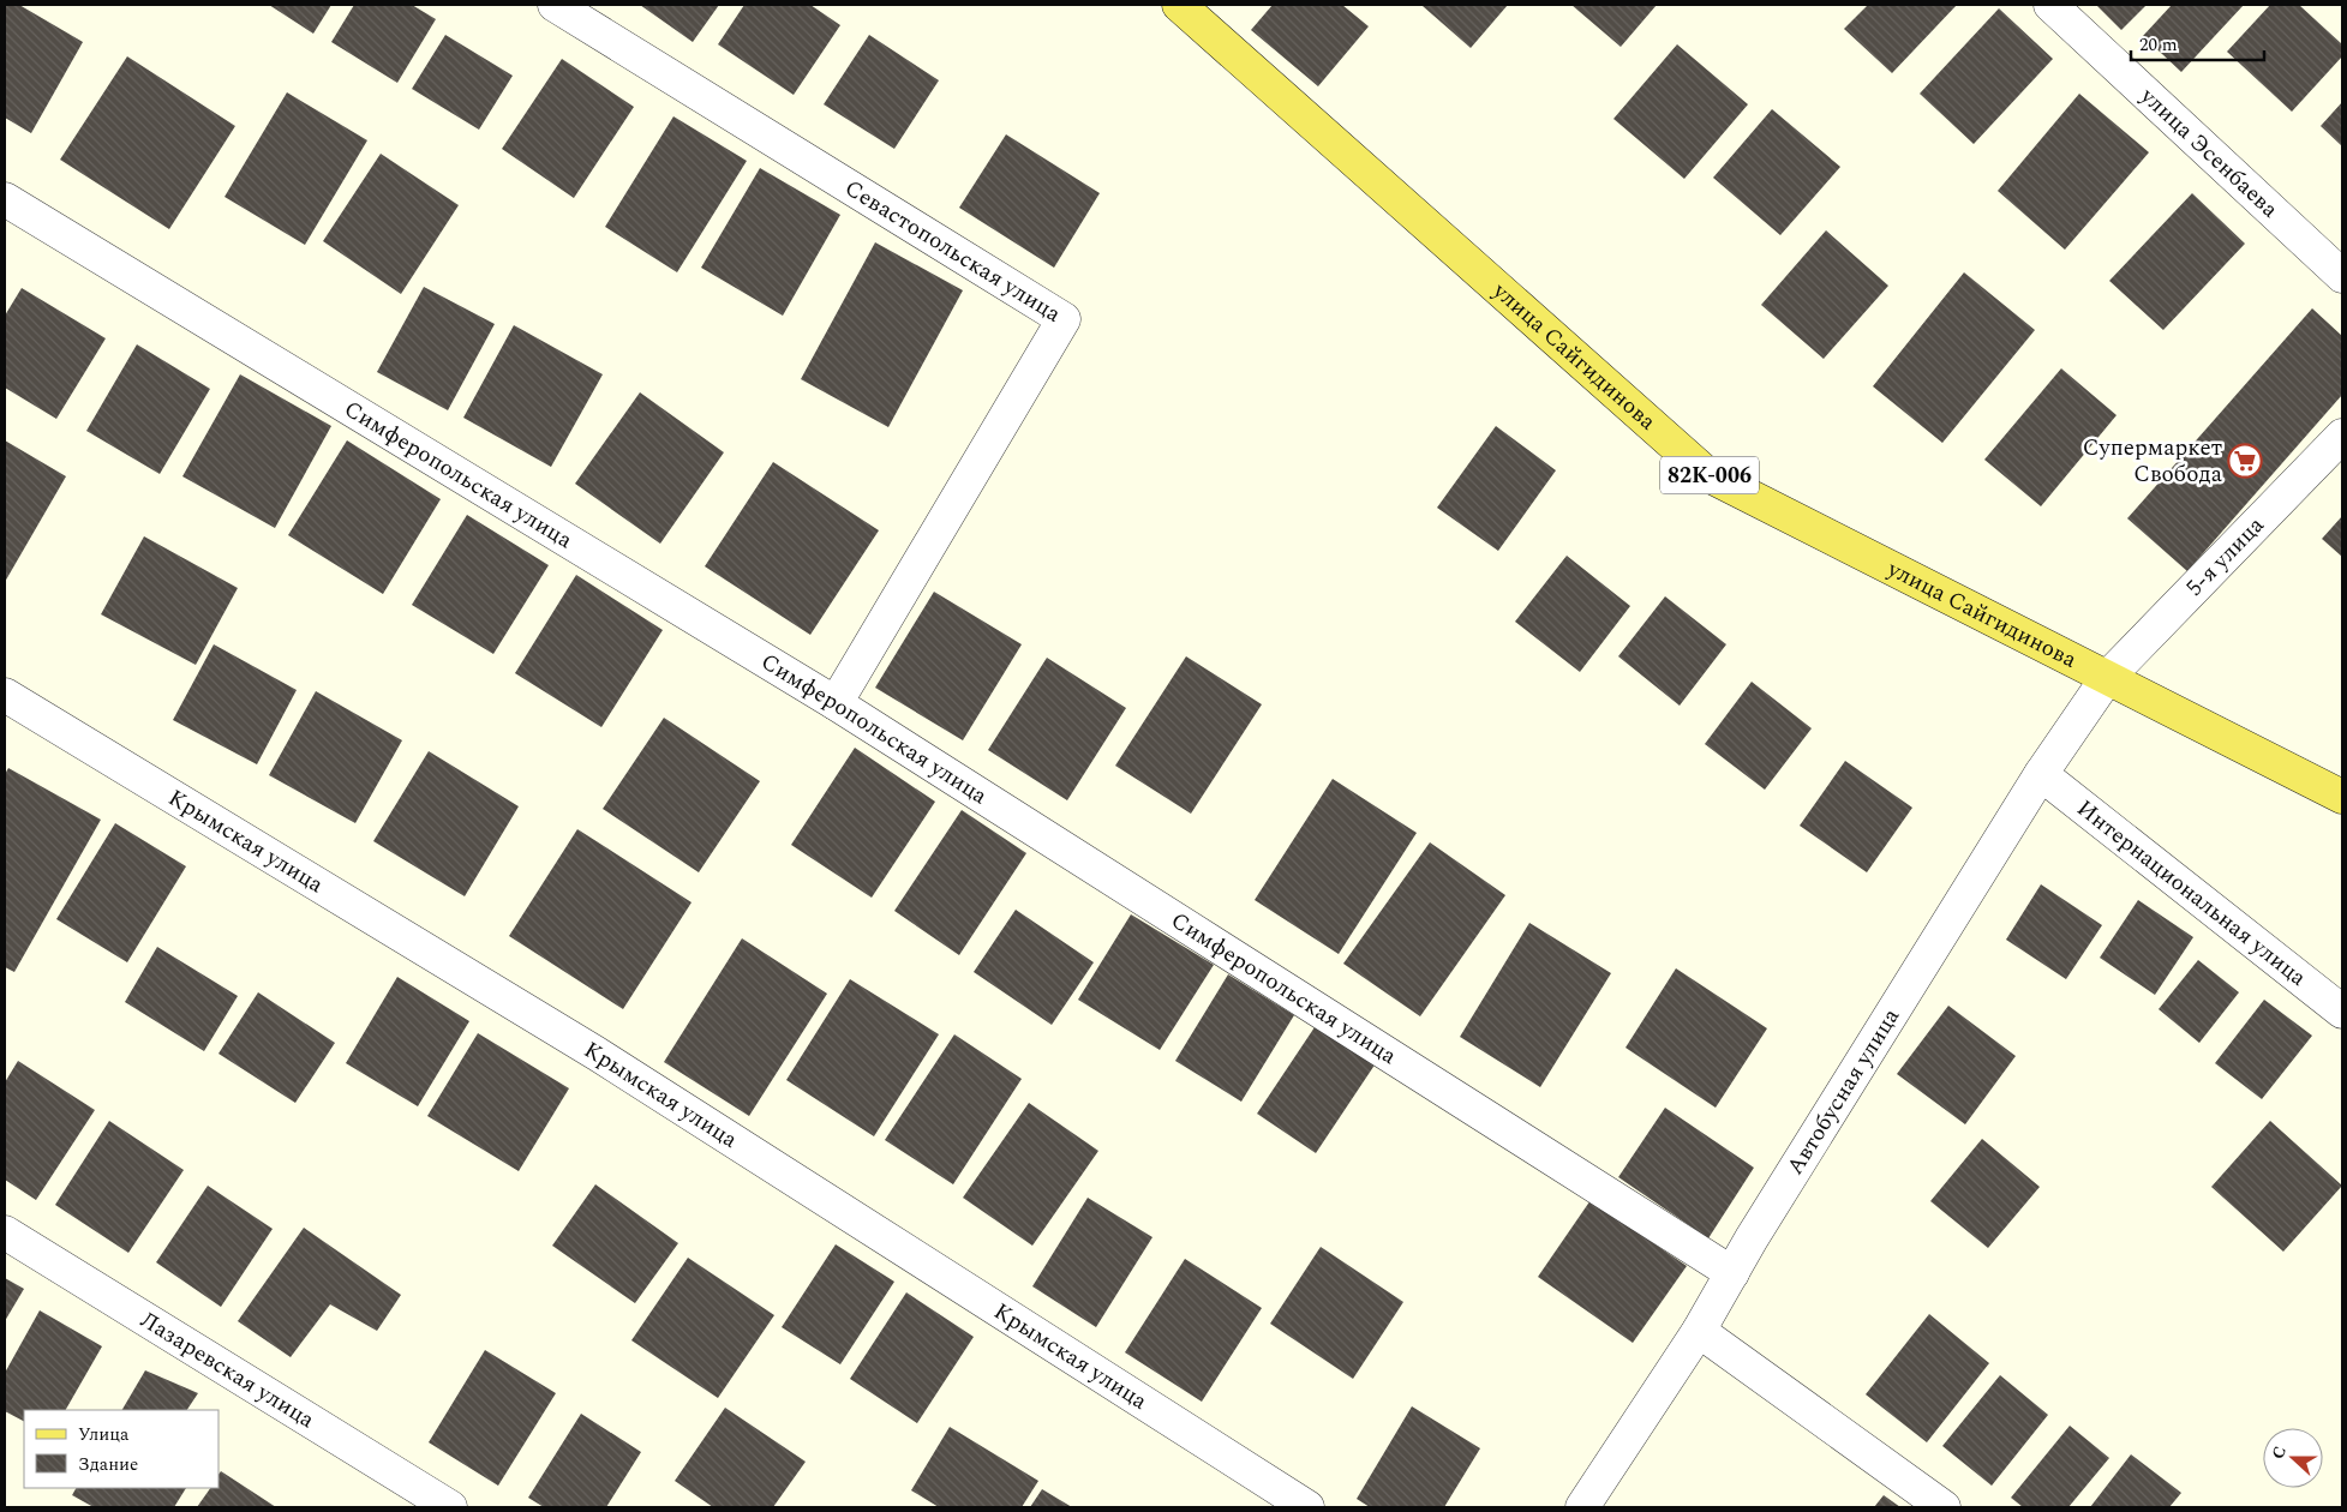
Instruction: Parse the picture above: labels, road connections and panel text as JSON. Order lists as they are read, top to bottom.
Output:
{
  "streets": {
    "main road": ["улица Сайгидинова", "82К-006"],
    "street": [
      "улица Эсенбаева",
      "Севастопольская улица",
      "Симферопольская улица",
      "5-я улица",
      "Крымская улица",
      "Интернациональная улица",
      "Автобусная улица",
      "Лазаревская улица"
    ]
  },
  "crossings": [
    ["Севастопольская улица", "Симферопольская улица"],
    ["улица Сайгидинова", "5-я улица"],
    ["улица Сайгидинова", "Автобусная улица"],
    ["Симферопольская улица", "Автобусная улица"],
    ["5-я улица", "Автобусная улица"],
    ["Интернациональная улица", "Автобусная улица"]
  ],
  "places": {
    "supermarket": ["Супермаркет Свобода"]
  },
  "legend": ["Улица", "Здание"],
  "scale_bar": "20 m",
  "north": "left"
}
